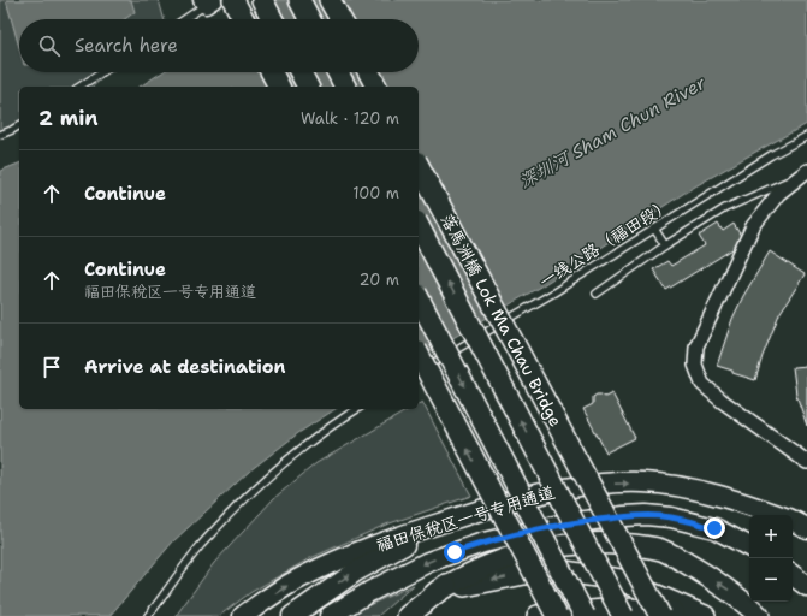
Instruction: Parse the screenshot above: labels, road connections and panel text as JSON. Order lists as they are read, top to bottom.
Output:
{
  "streets": {
    "main road": ["落馬洲橋 Lok Ma Chau Bridge", "福田保税区一号专用通道"],
    "lane": ["一线公路（福田段）"]
  },
  "water": ["深圳河 Sham Chun River"],
  "page": {
    "search": "Search here",
    "heading": ["2 min", "Walk · 120 m"],
    "list": [
      ["Continue", "100 m"],
      ["Continue", "福田保税区一号专用通道", "20 m"],
      "Arrive at destination"
    ],
    "map_buttons": ["+", "−"]
  }
}
